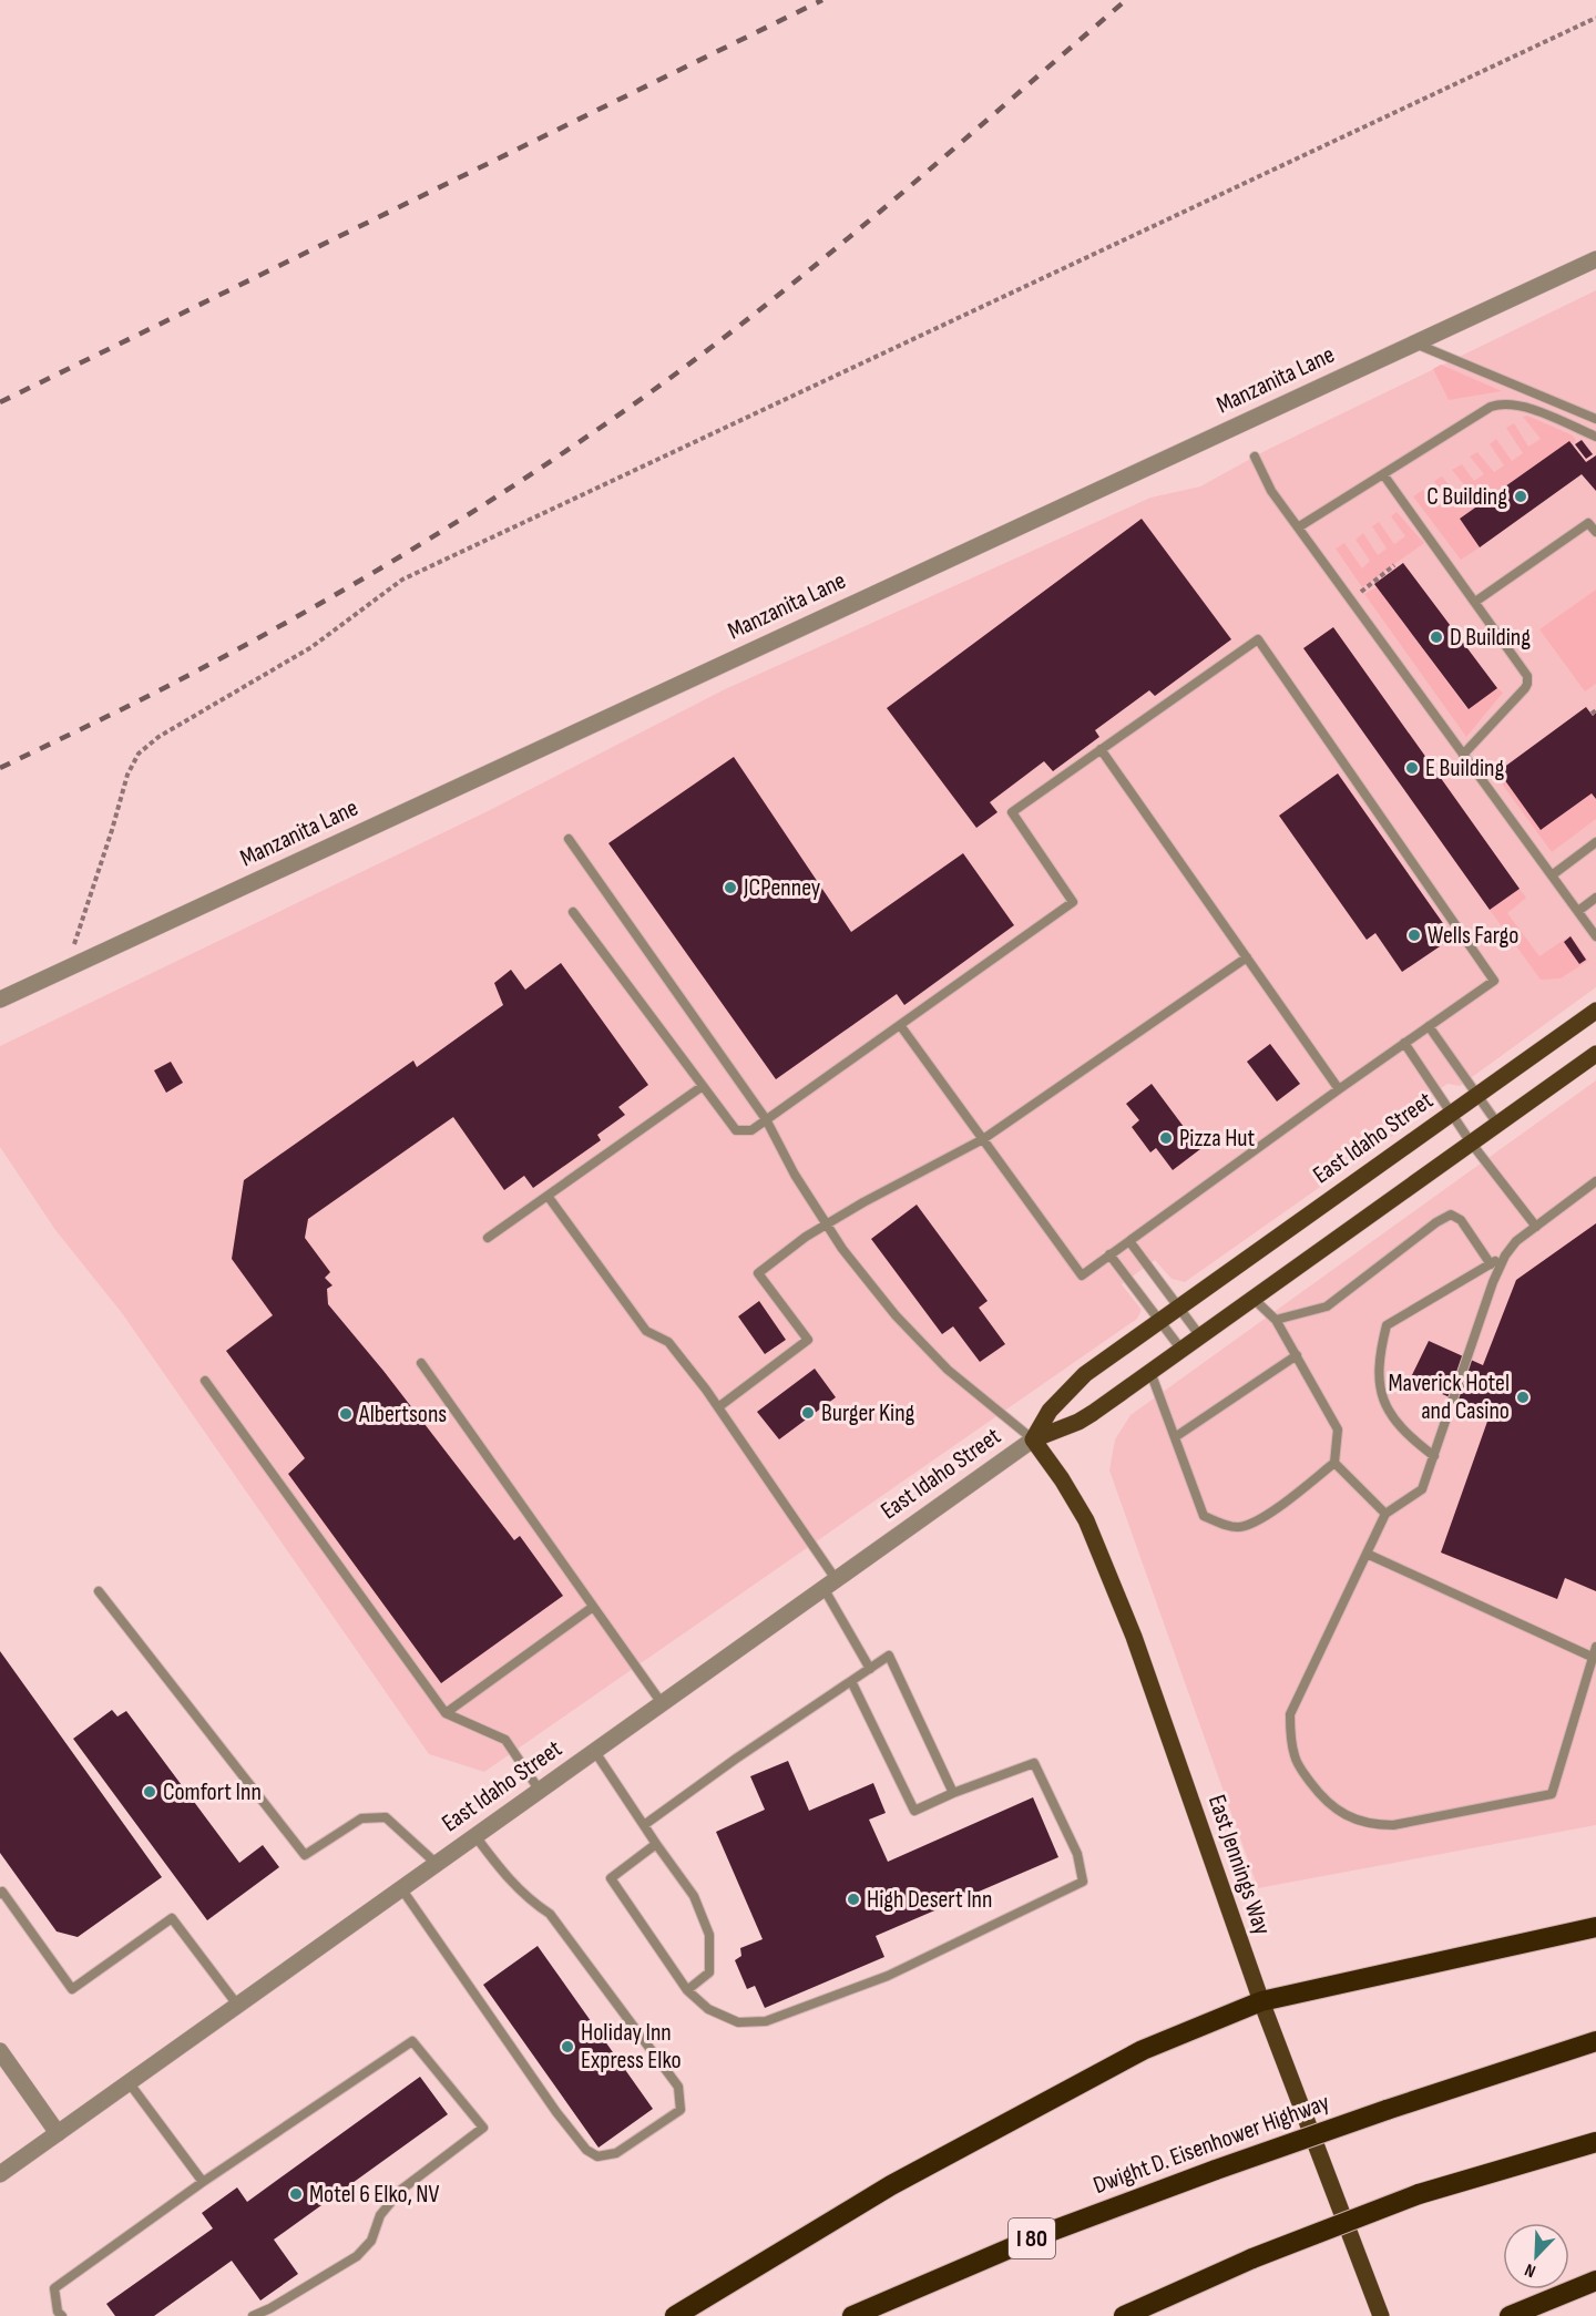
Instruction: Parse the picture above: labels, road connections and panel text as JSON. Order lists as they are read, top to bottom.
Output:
{
  "streets": {
    "highway": ["Dwight D. Eisenhower Highway", "I 80"],
    "main road": ["East Idaho Street", "East Jennings Way"],
    "street": ["Manzanita Lane"]
  },
  "crossings": [
    ["East Idaho Street", "East Jennings Way"]
  ],
  "places": [
    "C Building",
    "D Building",
    "E Building",
    "JCPenney",
    "Wells Fargo",
    "Pizza Hut",
    "Maverick Hotel and Casino",
    "Burger King",
    "Albertsons",
    "Comfort Inn",
    "High Desert Inn",
    "Holiday Inn Express Elko",
    "Motel 6 Elko, NV"
  ],
  "north": "bottom left"
}
